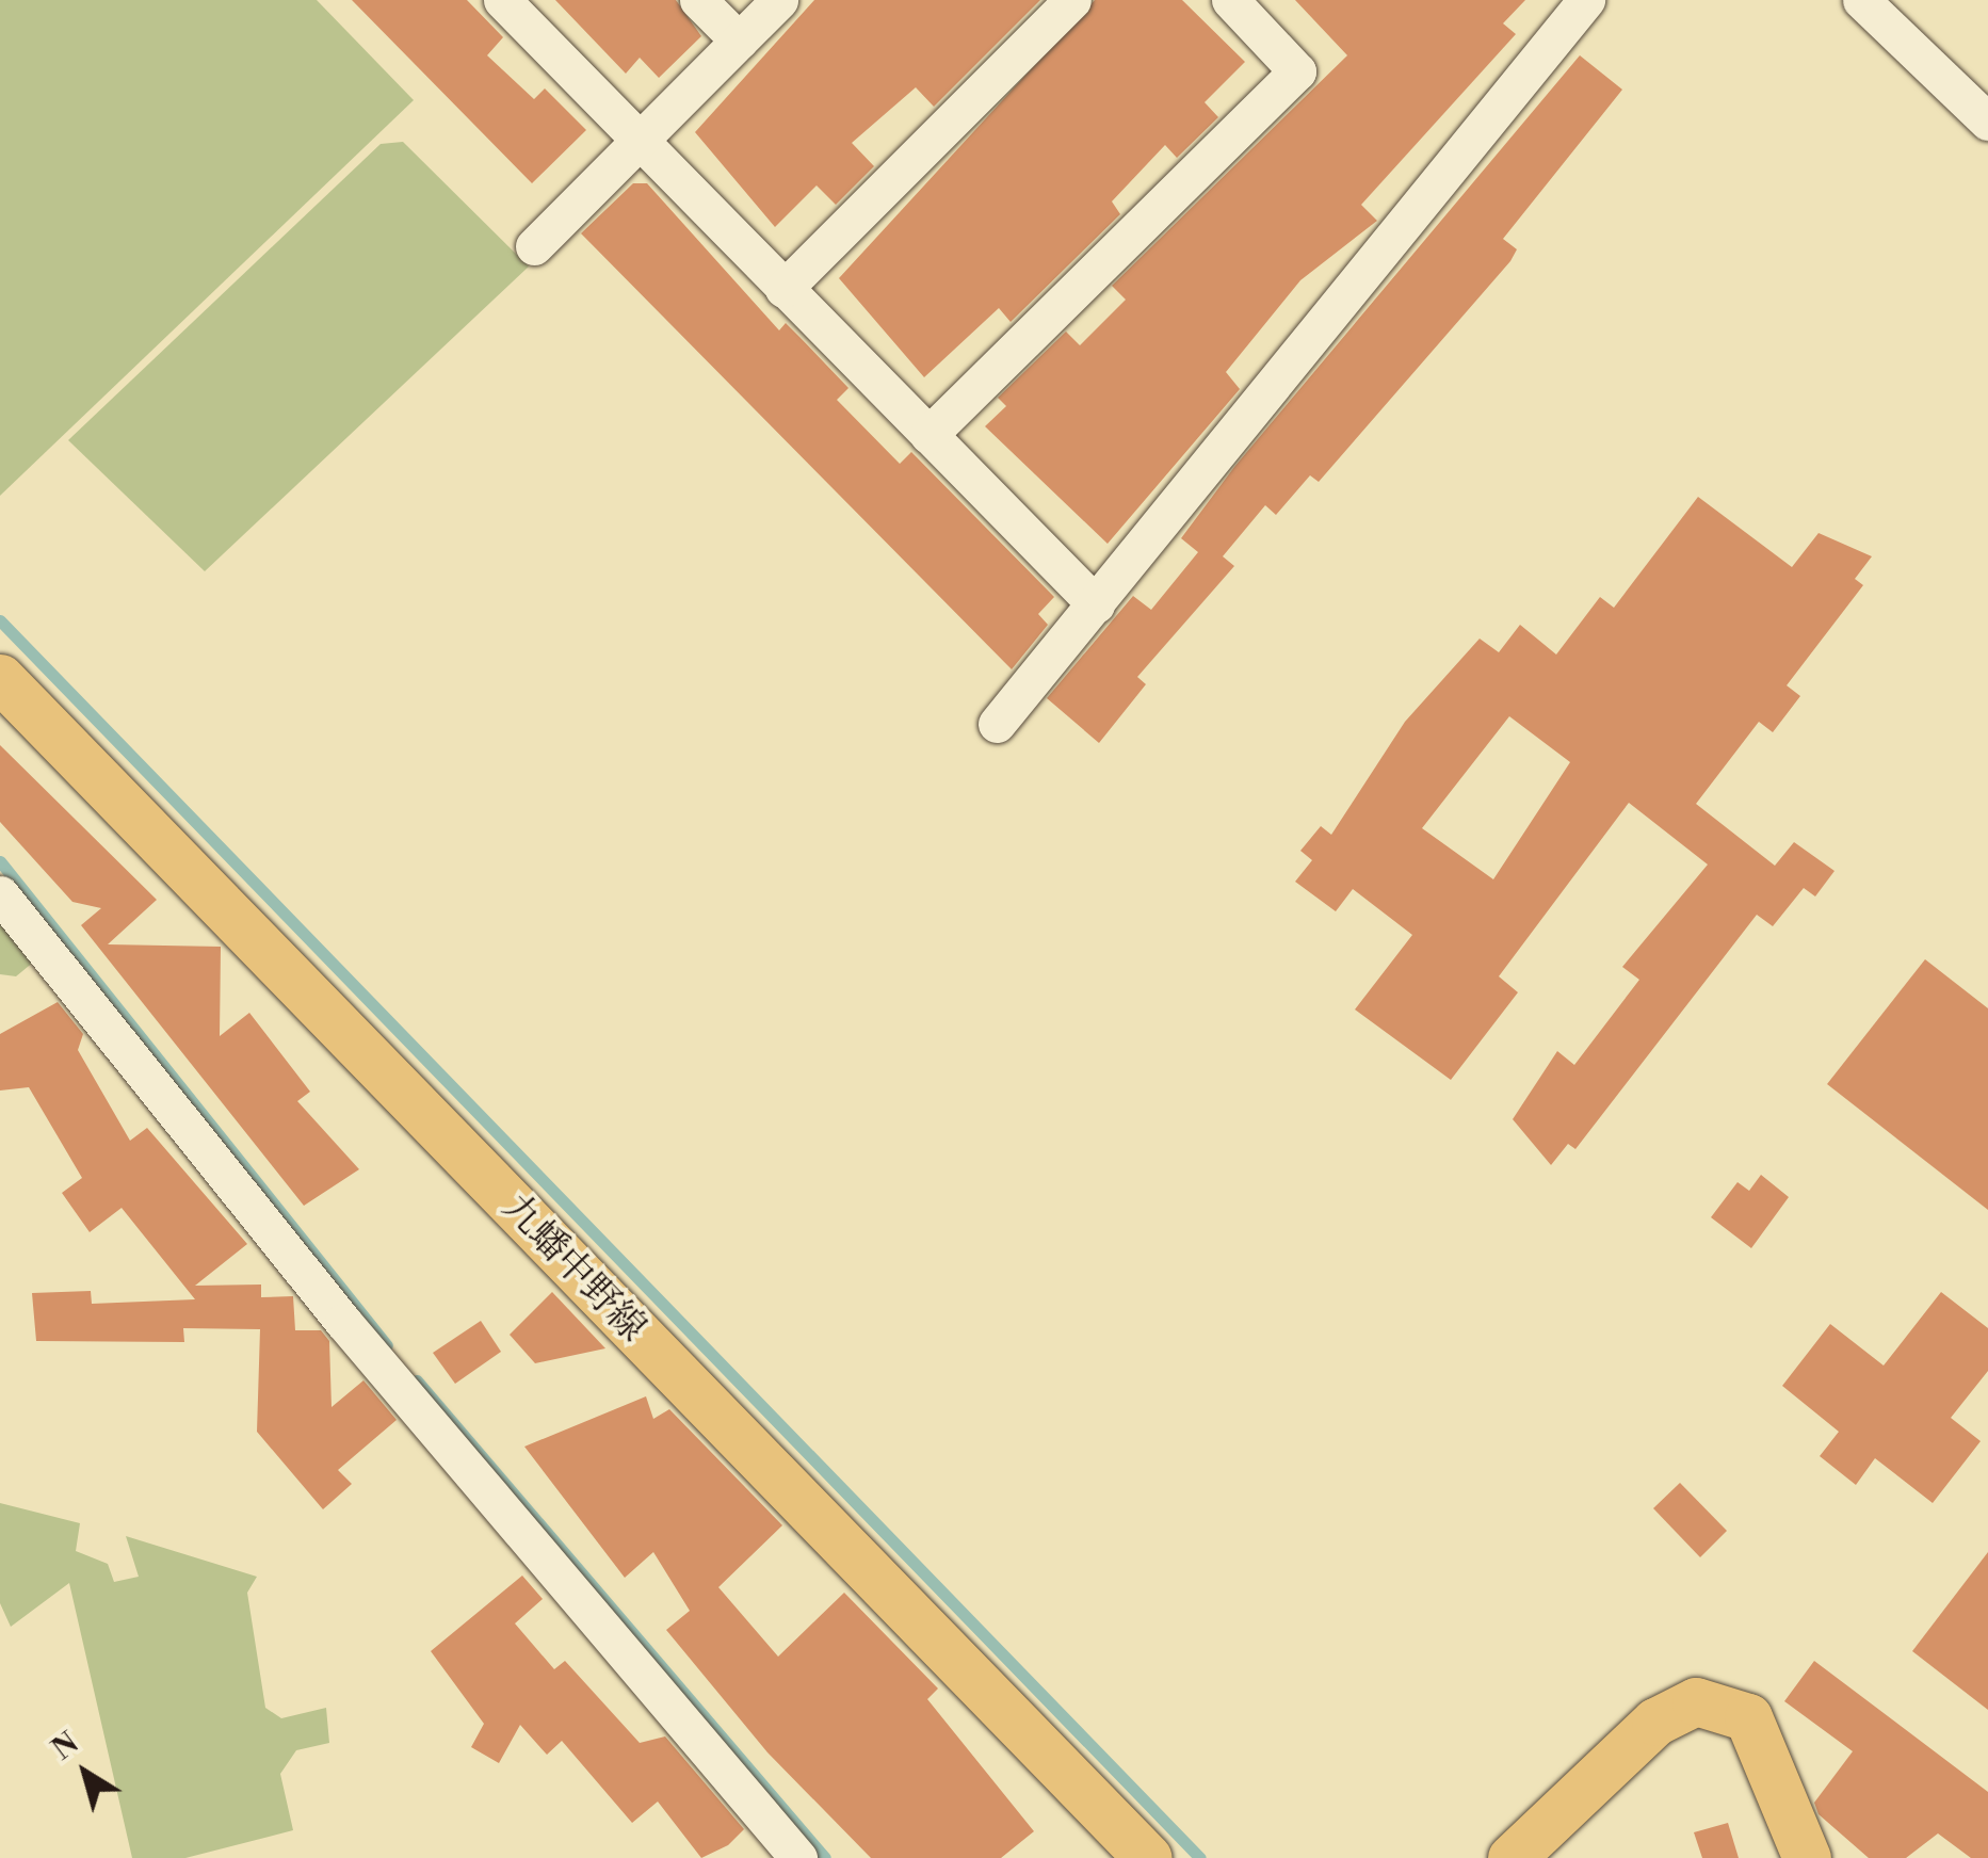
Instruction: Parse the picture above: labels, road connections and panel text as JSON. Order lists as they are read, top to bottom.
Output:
{
  "streets": {
    "main road": ["九蟠中野線"]
  },
  "north": "top left"
}
